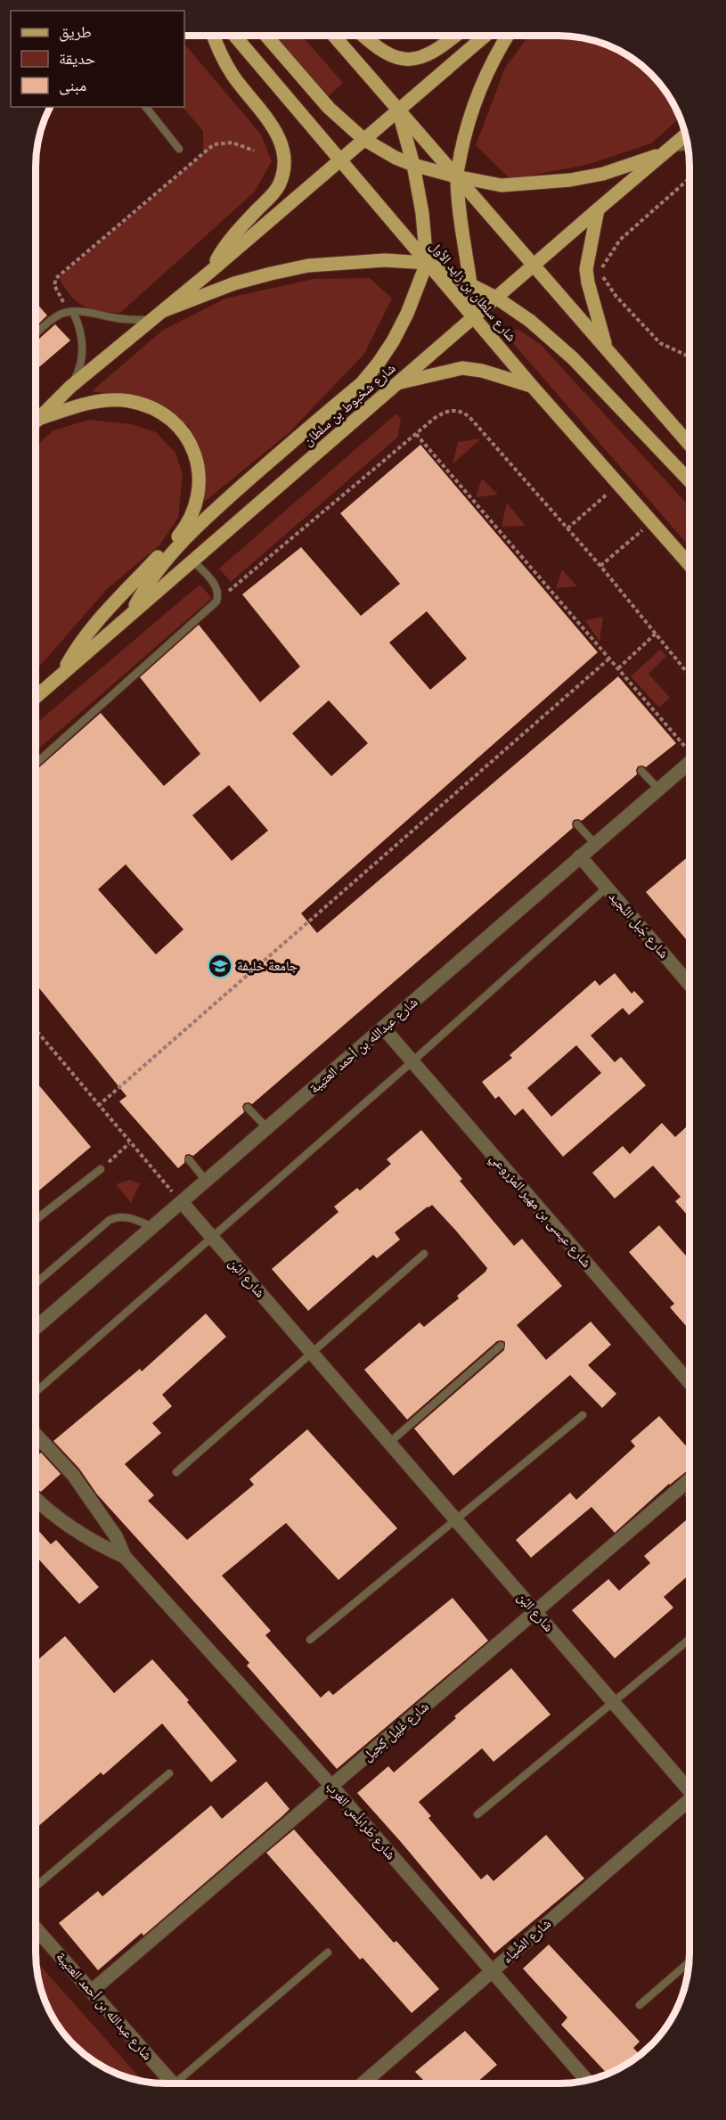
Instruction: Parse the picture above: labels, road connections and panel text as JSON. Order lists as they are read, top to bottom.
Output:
{
  "streets": {
    "main road": ["شارع سلطان بن زايد الأول", "شارع شخبوط بن سلطان"],
    "street": [
      "شارع جَبل النِّجيد",
      "شارع عبدالله بن أحمد العتيبة",
      "شارع عيسى بن مهير المزروعي",
      "شارع البُن",
      "شارع غَلِيل كِحِيل",
      "شارع طَرابلُس الغرب",
      "شارع الضِّياء"
    ]
  },
  "crossings": [
    ["شارع سلطان بن زايد الأول", "شارع شخبوط بن سلطان"],
    ["شارع جَبل النِّجيد", "شارع عبدالله بن أحمد العتيبة"],
    ["شارع عبدالله بن أحمد العتيبة", "شارع عيسى بن مهير المزروعي"],
    ["شارع عبدالله بن أحمد العتيبة", "شارع البُن"],
    ["شارع عبدالله بن أحمد العتيبة", "شارع غَلِيل كِحِيل"],
    ["شارع البُن", "شارع غَلِيل كِحِيل"],
    ["شارع غَلِيل كِحِيل", "شارع طَرابلُس الغرب"],
    ["شارع طَرابلُس الغرب", "شارع الضِّياء"]
  ],
  "places": {
    "school or university": ["جامعة خليفة"]
  },
  "legend": ["طريق", "حديقة", "مبنى"]
}
